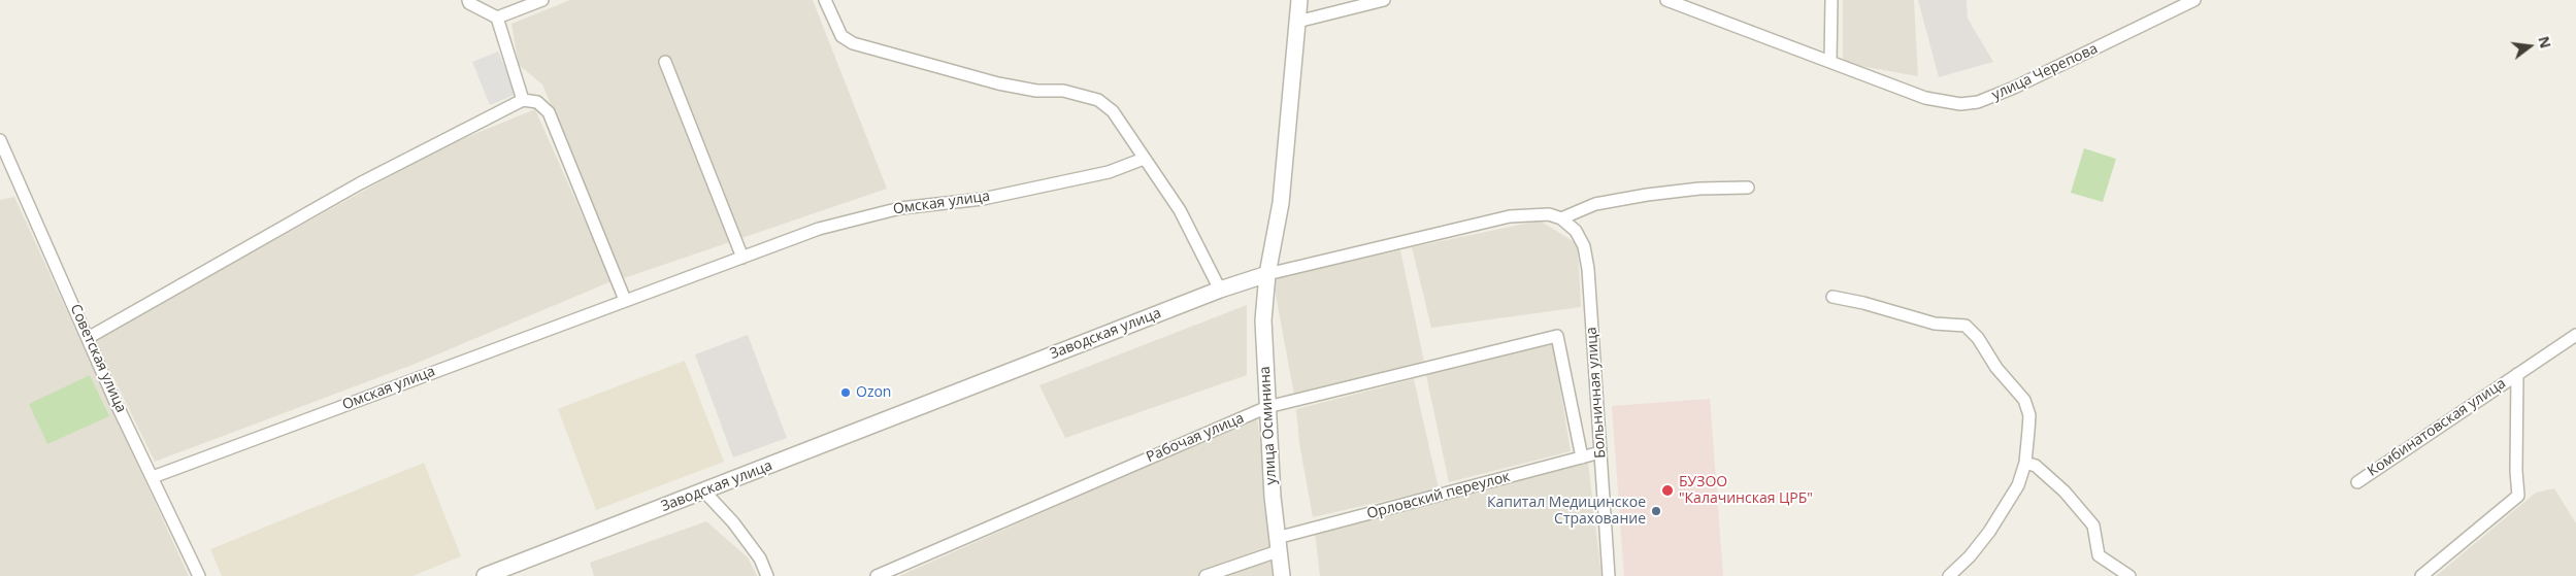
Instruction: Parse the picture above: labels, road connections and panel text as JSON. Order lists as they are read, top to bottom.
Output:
{
  "streets": {
    "street": [
      "улица Черепова",
      "Омская улица",
      "Заводская улица",
      "Советская улица",
      "Больничная улица",
      "улица Осминина",
      "Комбинатовская улица",
      "Рабочая улица",
      "Орловский переулок"
    ]
  },
  "crossings": [
    ["Омская улица", "Советская улица"],
    ["Заводская улица", "Больничная улица"],
    ["Заводская улица", "улица Осминина"],
    ["Больничная улица", "Орловский переулок"],
    ["улица Осминина", "Рабочая улица"],
    ["улица Осминина", "Орловский переулок"],
    ["Рабочая улица", "Орловский переулок"]
  ],
  "places": ["Ozon", "БУЗОО \"Калачинская ЦРБ\"", "Капитал Медицинское Страхование"],
  "north": "right"
}
